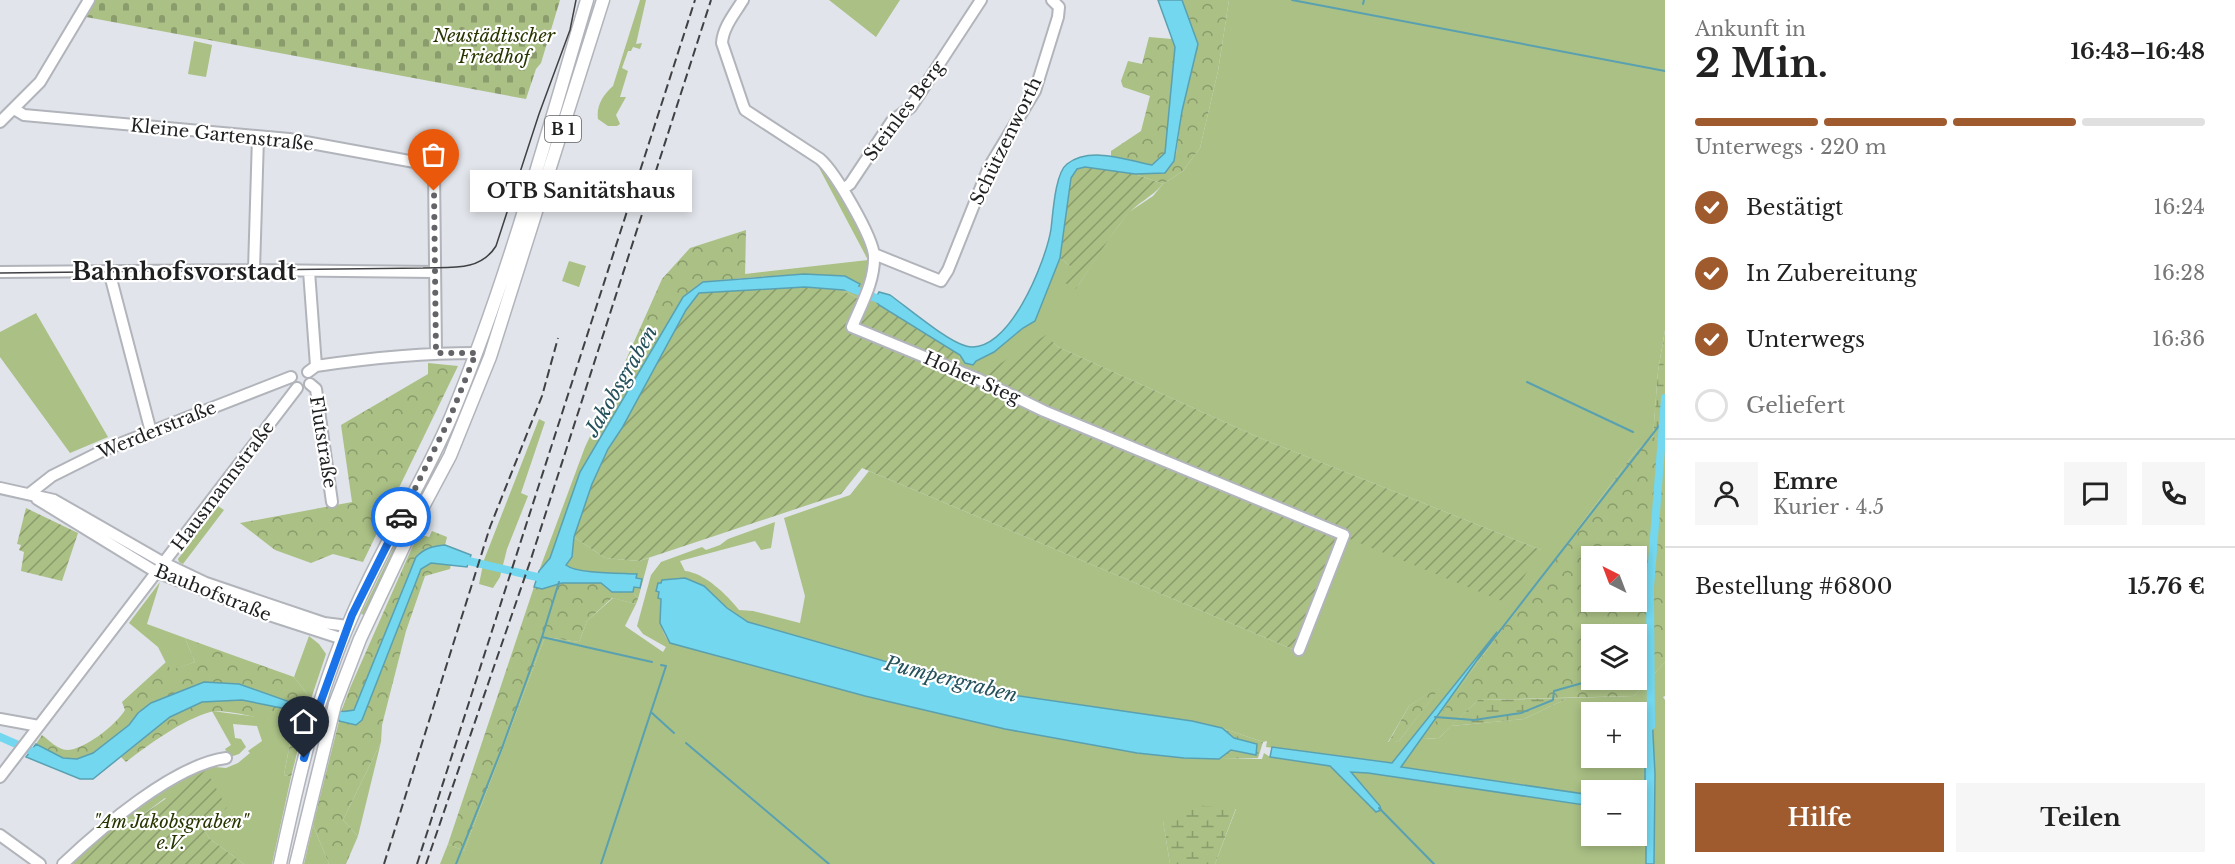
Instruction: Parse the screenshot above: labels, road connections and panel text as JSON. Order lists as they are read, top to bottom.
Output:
{
  "streets": {
    "main road": ["B 1"],
    "street": [
      "Steinles Berg",
      "Kleine Gartenstraße",
      "Schützenworth",
      "Hoher Steg",
      "Werderstraße",
      "Flutstraße",
      "Hausmannstraße",
      "Bauhofstraße"
    ]
  },
  "crossings": [
    ["B 1", "Werderstraße"],
    ["B 1", "Bauhofstraße"],
    ["Schützenworth", "Hoher Steg"],
    ["Werderstraße", "Flutstraße"],
    ["Werderstraße", "Hausmannstraße"],
    ["Werderstraße", "Bauhofstraße"],
    ["Flutstraße", "Hausmannstraße"],
    ["Hausmannstraße", "Bauhofstraße"]
  ],
  "districts": ["Bahnhofsvorstadt"],
  "water": ["Jakobsgraben", "Pumpergraben"],
  "parks": ["Neustädtischer Friedhof", "\"Am Jakobsgraben\" e.V."],
  "places": ["OTB Sanitätshaus"],
  "north": "top left",
  "page": {
    "heading": ["2 Min.", "Ankunft in", "16:43–16:48"],
    "panel": [
      "Emre",
      "Kurier · 4.5",
      "Bestellung #6800",
      "15.76 €"
    ],
    "bar": "Unterwegs · 220 m",
    "bubble": "OTB Sanitätshaus",
    "list": [
      ["Bestätigt", "16:24"],
      ["In Zubereitung", "16:28"],
      ["Unterwegs", "16:36"],
      "Geliefert"
    ],
    "map_buttons": ["+", "−"],
    "buttons": ["Hilfe", "Teilen"]
  }
}
